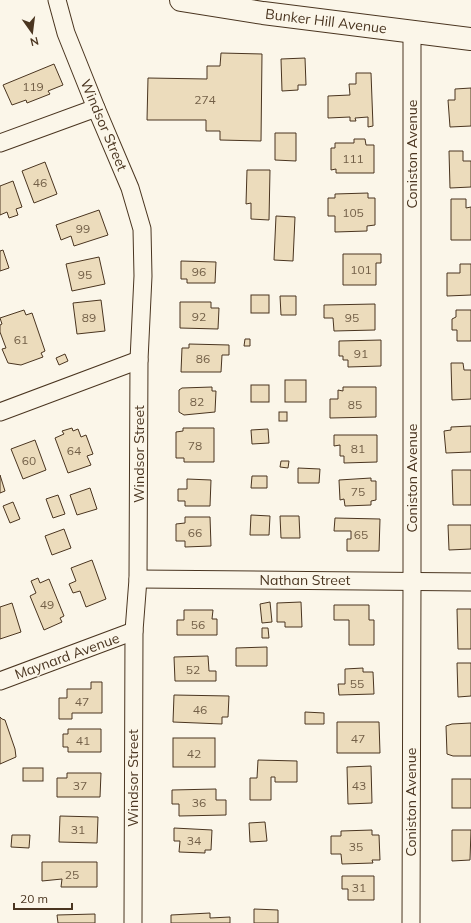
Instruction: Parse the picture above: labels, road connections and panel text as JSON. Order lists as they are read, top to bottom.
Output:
{
  "streets": {
    "main road": ["Bunker Hill Avenue"],
    "street": [
      "Windsor Street",
      "Coniston Avenue",
      "Nathan Street",
      "Maynard Avenue"
    ]
  },
  "crossings": [
    ["Bunker Hill Avenue", "Coniston Avenue"],
    ["Windsor Street", "Nathan Street"],
    ["Windsor Street", "Maynard Avenue"],
    ["Coniston Avenue", "Nathan Street"]
  ],
  "house_numbers": [
    "119",
    "274",
    "111",
    "46",
    "105",
    "99",
    "101",
    "96",
    "95",
    "92",
    "89",
    "95",
    "61",
    "91",
    "86",
    "82",
    "85",
    "78",
    "81",
    "64",
    "60",
    "75",
    "66",
    "65",
    "49",
    "56",
    "52",
    "55",
    "47",
    "46",
    "47",
    "41",
    "42",
    "37",
    "43",
    "36",
    "31",
    "34",
    "35",
    "25",
    "31"
  ],
  "scale_bar": "20 m",
  "north": "bottom"
}
